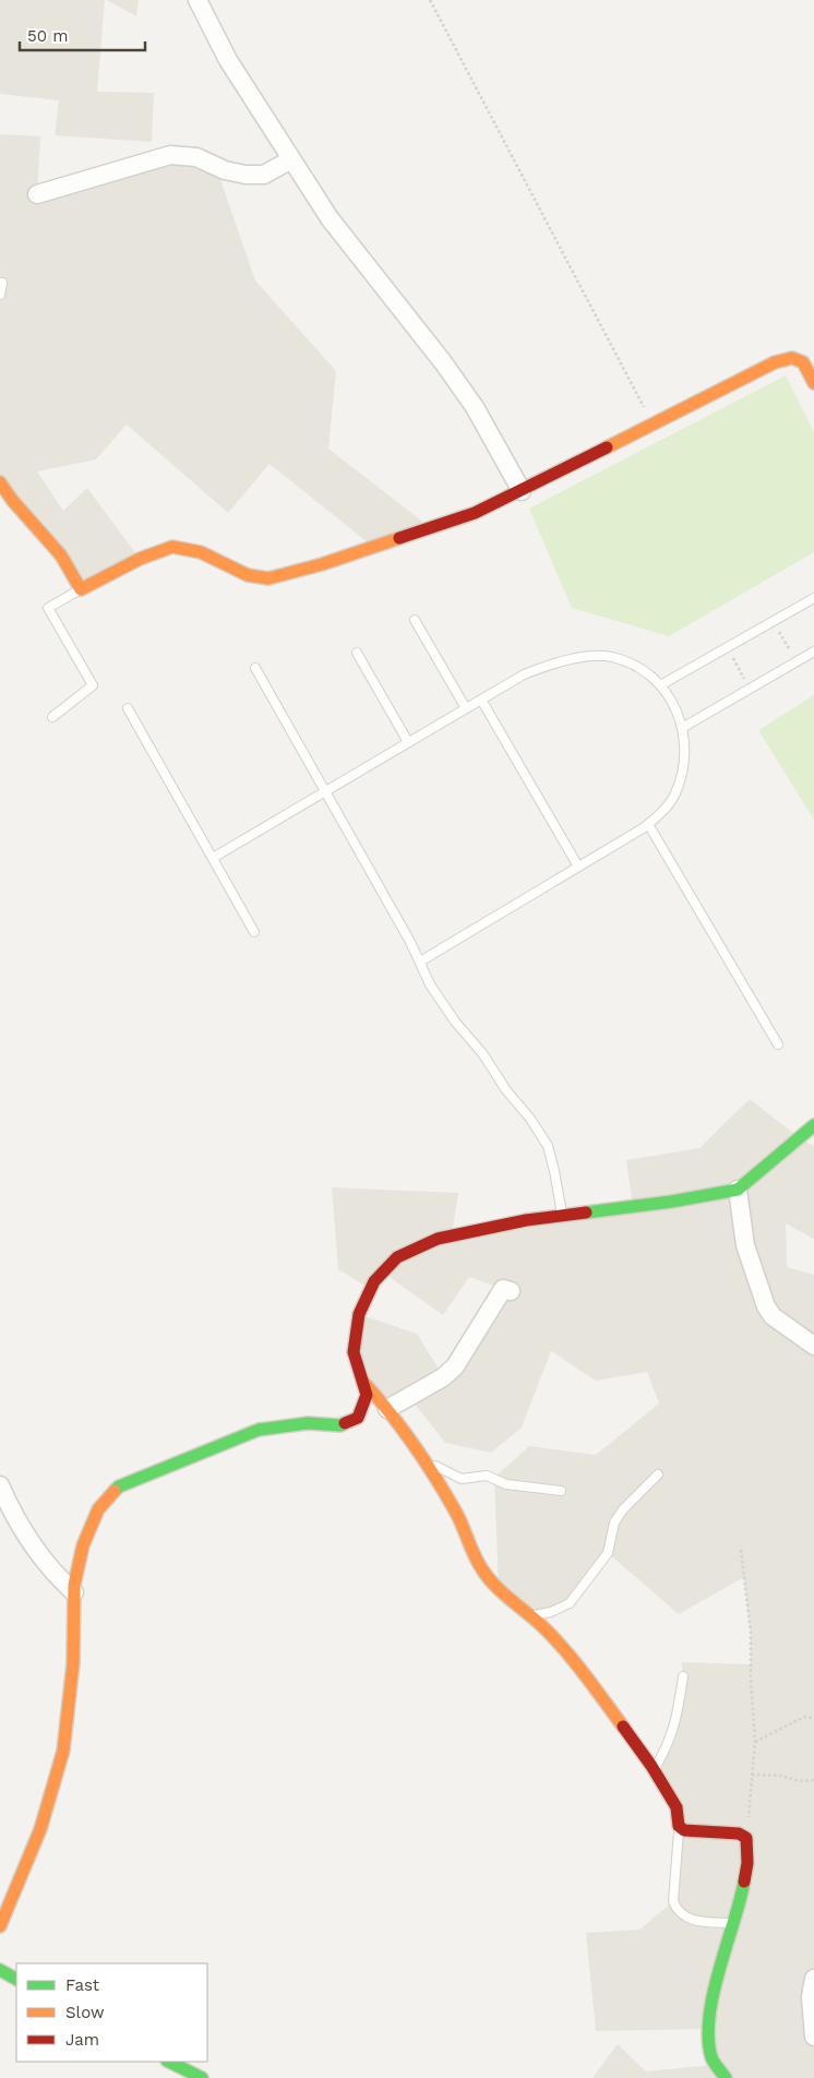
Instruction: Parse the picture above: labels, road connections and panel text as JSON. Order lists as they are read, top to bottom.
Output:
{
  "legend": ["Fast", "Slow", "Jam"],
  "scale_bar": "50 m"
}
